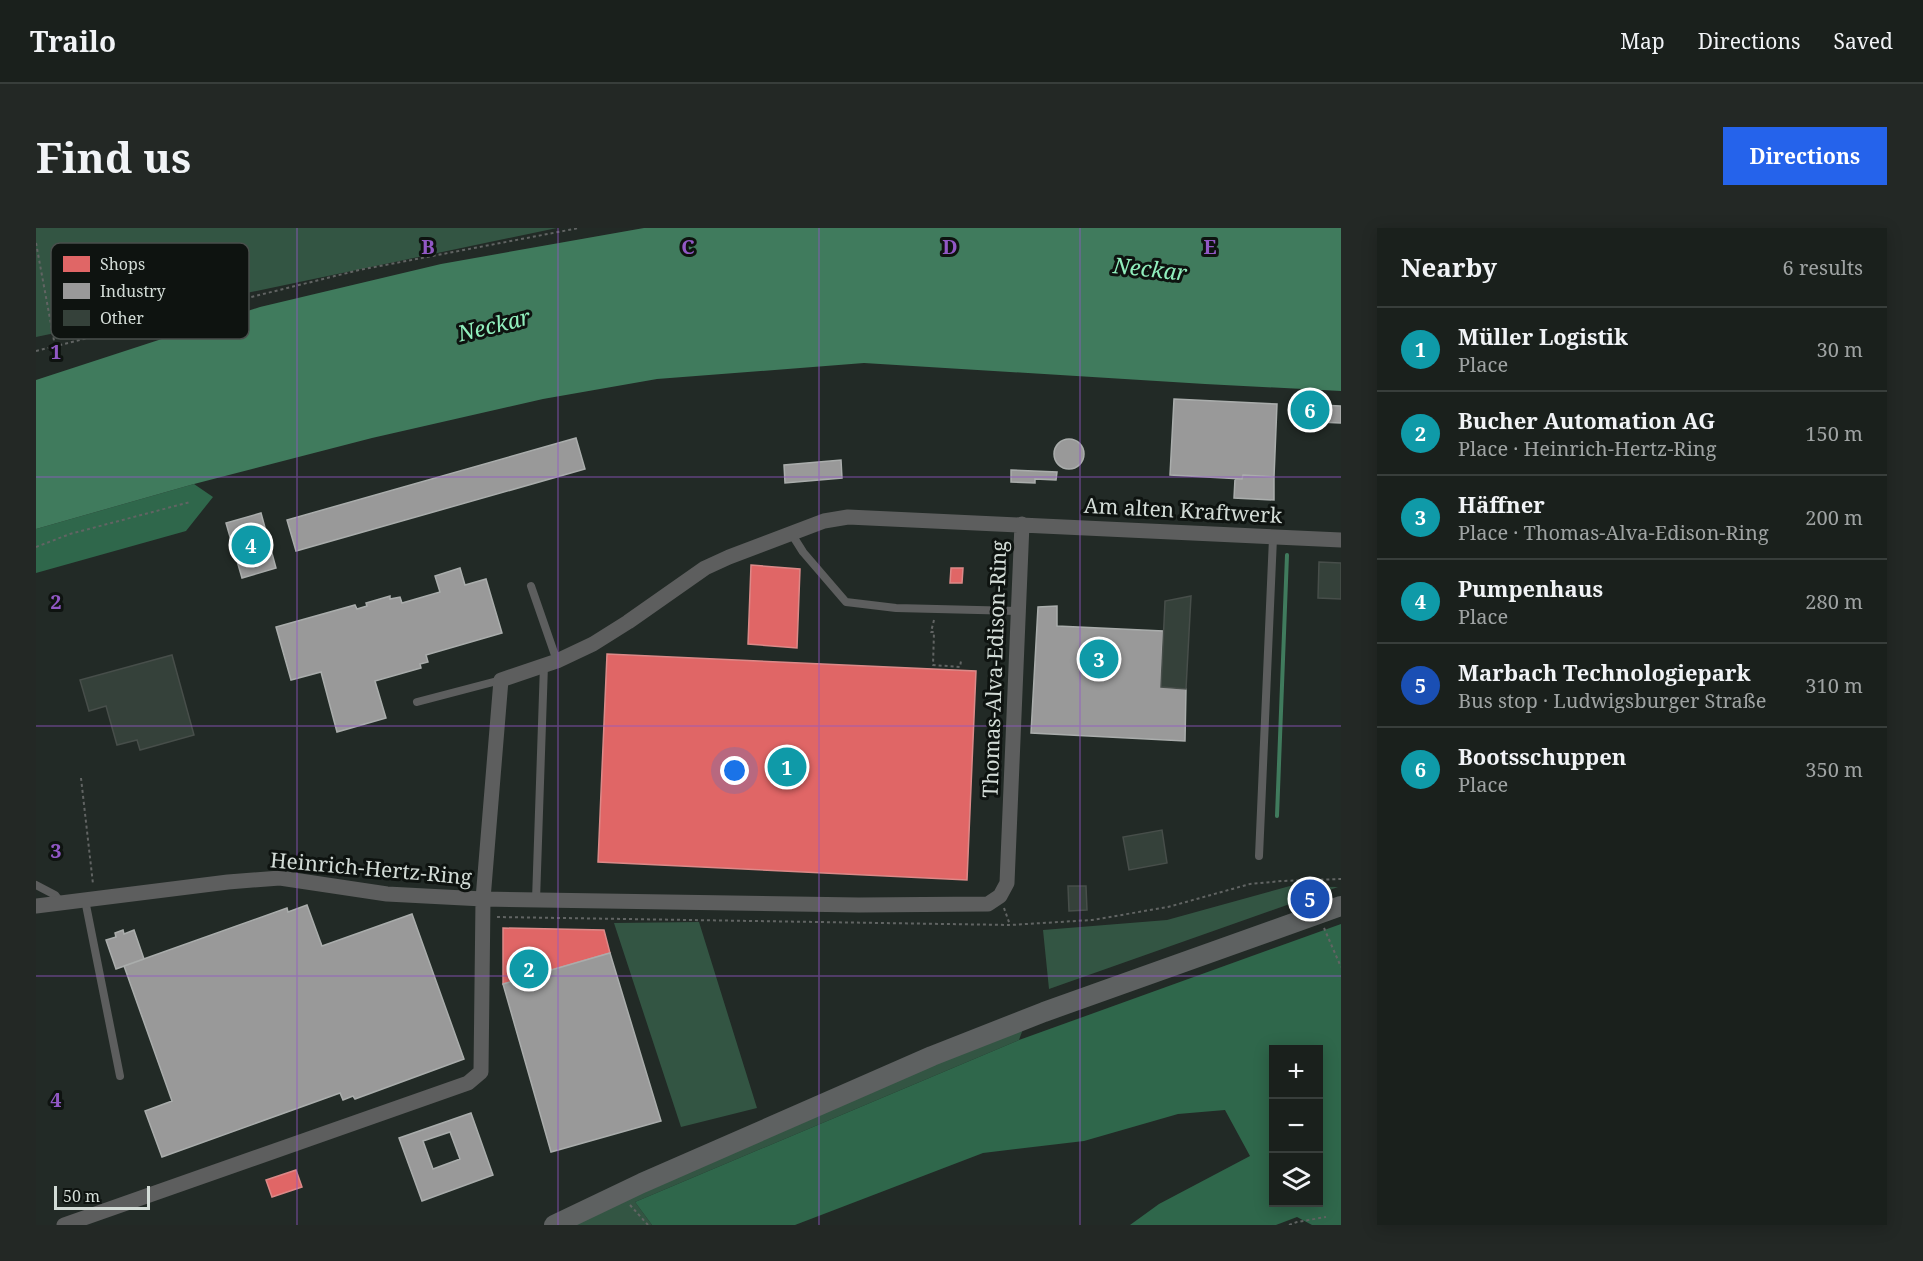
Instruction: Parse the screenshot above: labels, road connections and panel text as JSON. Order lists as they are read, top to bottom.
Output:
{
  "streets": {
    "street": ["Am alten Kraftwerk", "Thomas-Alva-Edison-Ring", "Heinrich-Hertz-Ring"]
  },
  "crossings": [
    ["Am alten Kraftwerk", "Thomas-Alva-Edison-Ring"],
    ["Thomas-Alva-Edison-Ring", "Heinrich-Hertz-Ring"]
  ],
  "water": ["Neckar"],
  "legend": ["Shops", "Industry", "Other"],
  "scale_bar": "50 m",
  "page": {
    "header": "Trailo",
    "nav": ["Map", "Directions", "Saved"],
    "buttons": "Directions",
    "title": "Find us",
    "heading": ["Nearby", "6 results"],
    "list": [
      {
        "mark": "1",
        "name": "Müller Logistik",
        "note": "Place",
        "value": "30 m"
      },
      {
        "mark": "2",
        "name": "Bucher Automation AG",
        "note": "Place · Heinrich-Hertz-Ring",
        "value": "150 m"
      },
      {
        "mark": "3",
        "name": "Häffner",
        "note": "Place · Thomas-Alva-Edison-Ring",
        "value": "200 m"
      },
      {
        "mark": "4",
        "name": "Pumpenhaus",
        "note": "Place",
        "value": "280 m"
      },
      {
        "mark": "5",
        "name": "Marbach Technologiepark",
        "note": "Bus stop · Ludwigsburger Straße",
        "value": "310 m"
      },
      {
        "mark": "6",
        "name": "Bootsschuppen",
        "note": "Place",
        "value": "350 m"
      }
    ],
    "pins": [
      "6",
      "4",
      "3",
      "1",
      "5",
      "2"
    ],
    "map_buttons": ["+", "−"],
    "scale": "50 m"
  },
  "grid": {
    "columns": [
      "B",
      "C",
      "D",
      "E"
    ],
    "rows": [
      "1",
      "2",
      "3",
      "4"
    ]
  }
}
